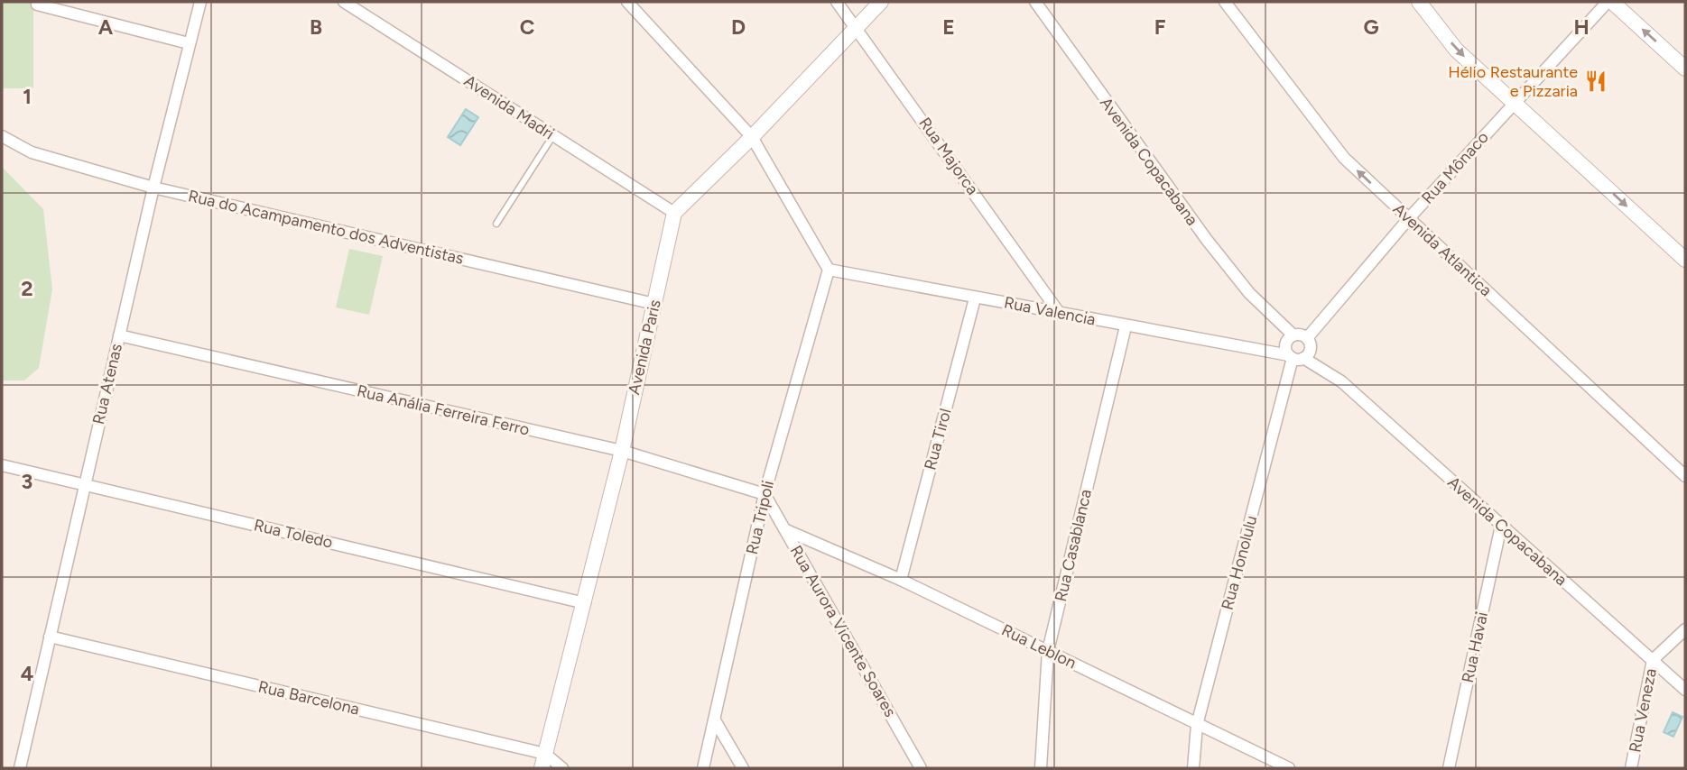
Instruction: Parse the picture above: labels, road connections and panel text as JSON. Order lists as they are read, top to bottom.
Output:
{
  "streets": {
    "street": [
      "Avenida Madri",
      "Rua Majorca",
      "Avenida Copacabana",
      "Rua Mônaco",
      "Rua do Acampamento dos Adventistas",
      "Avenida Atlantica",
      "Rua Valencia",
      "Avenida Paris",
      "Rua Atenas",
      "Rua Anália Ferreira Ferro",
      "Rua Tirol",
      "Rua Tripoli",
      "Rua Toledo",
      "Rua Casablanca",
      "Rua Honolulu",
      "Rua Aurora Vicente Soares",
      "Rua Leblon",
      "Rua Havai",
      "Rua Barcelona",
      "Rua Veneza"
    ]
  },
  "crossings": [
    ["Avenida Madri", "Avenida Paris"],
    ["Rua Majorca", "Rua Valencia"],
    ["Avenida Copacabana", "Rua Mônaco"],
    ["Avenida Copacabana", "Rua Valencia"],
    ["Avenida Copacabana", "Rua Honolulu"],
    ["Avenida Copacabana", "Rua Havai"],
    ["Avenida Copacabana", "Rua Veneza"],
    ["Rua Mônaco", "Avenida Atlantica"],
    ["Rua Mônaco", "Rua Valencia"],
    ["Rua Mônaco", "Rua Honolulu"],
    ["Rua do Acampamento dos Adventistas", "Avenida Paris"],
    ["Rua do Acampamento dos Adventistas", "Rua Atenas"],
    ["Rua Valencia", "Rua Tirol"],
    ["Rua Valencia", "Rua Tripoli"],
    ["Rua Valencia", "Rua Casablanca"],
    ["Rua Valencia", "Rua Honolulu"],
    ["Avenida Paris", "Rua Anália Ferreira Ferro"],
    ["Avenida Paris", "Rua Toledo"],
    ["Avenida Paris", "Rua Barcelona"],
    ["Rua Atenas", "Rua Anália Ferreira Ferro"],
    ["Rua Atenas", "Rua Toledo"],
    ["Rua Atenas", "Rua Barcelona"],
    ["Rua Anália Ferreira Ferro", "Rua Tripoli"],
    ["Rua Anália Ferreira Ferro", "Rua Aurora Vicente Soares"],
    ["Rua Tirol", "Rua Leblon"],
    ["Rua Tripoli", "Rua Aurora Vicente Soares"],
    ["Rua Casablanca", "Rua Leblon"],
    ["Rua Honolulu", "Rua Leblon"],
    ["Rua Aurora Vicente Soares", "Rua Leblon"]
  ],
  "one_way": ["Avenida Atlantica"],
  "places": {
    "restaurant": ["Hélio Restaurante e Pizzaria"]
  },
  "grid": {
    "columns": [
      "A",
      "B",
      "C",
      "D",
      "E",
      "F",
      "G",
      "H"
    ],
    "rows": [
      "1",
      "2",
      "3",
      "4"
    ]
  }
}
